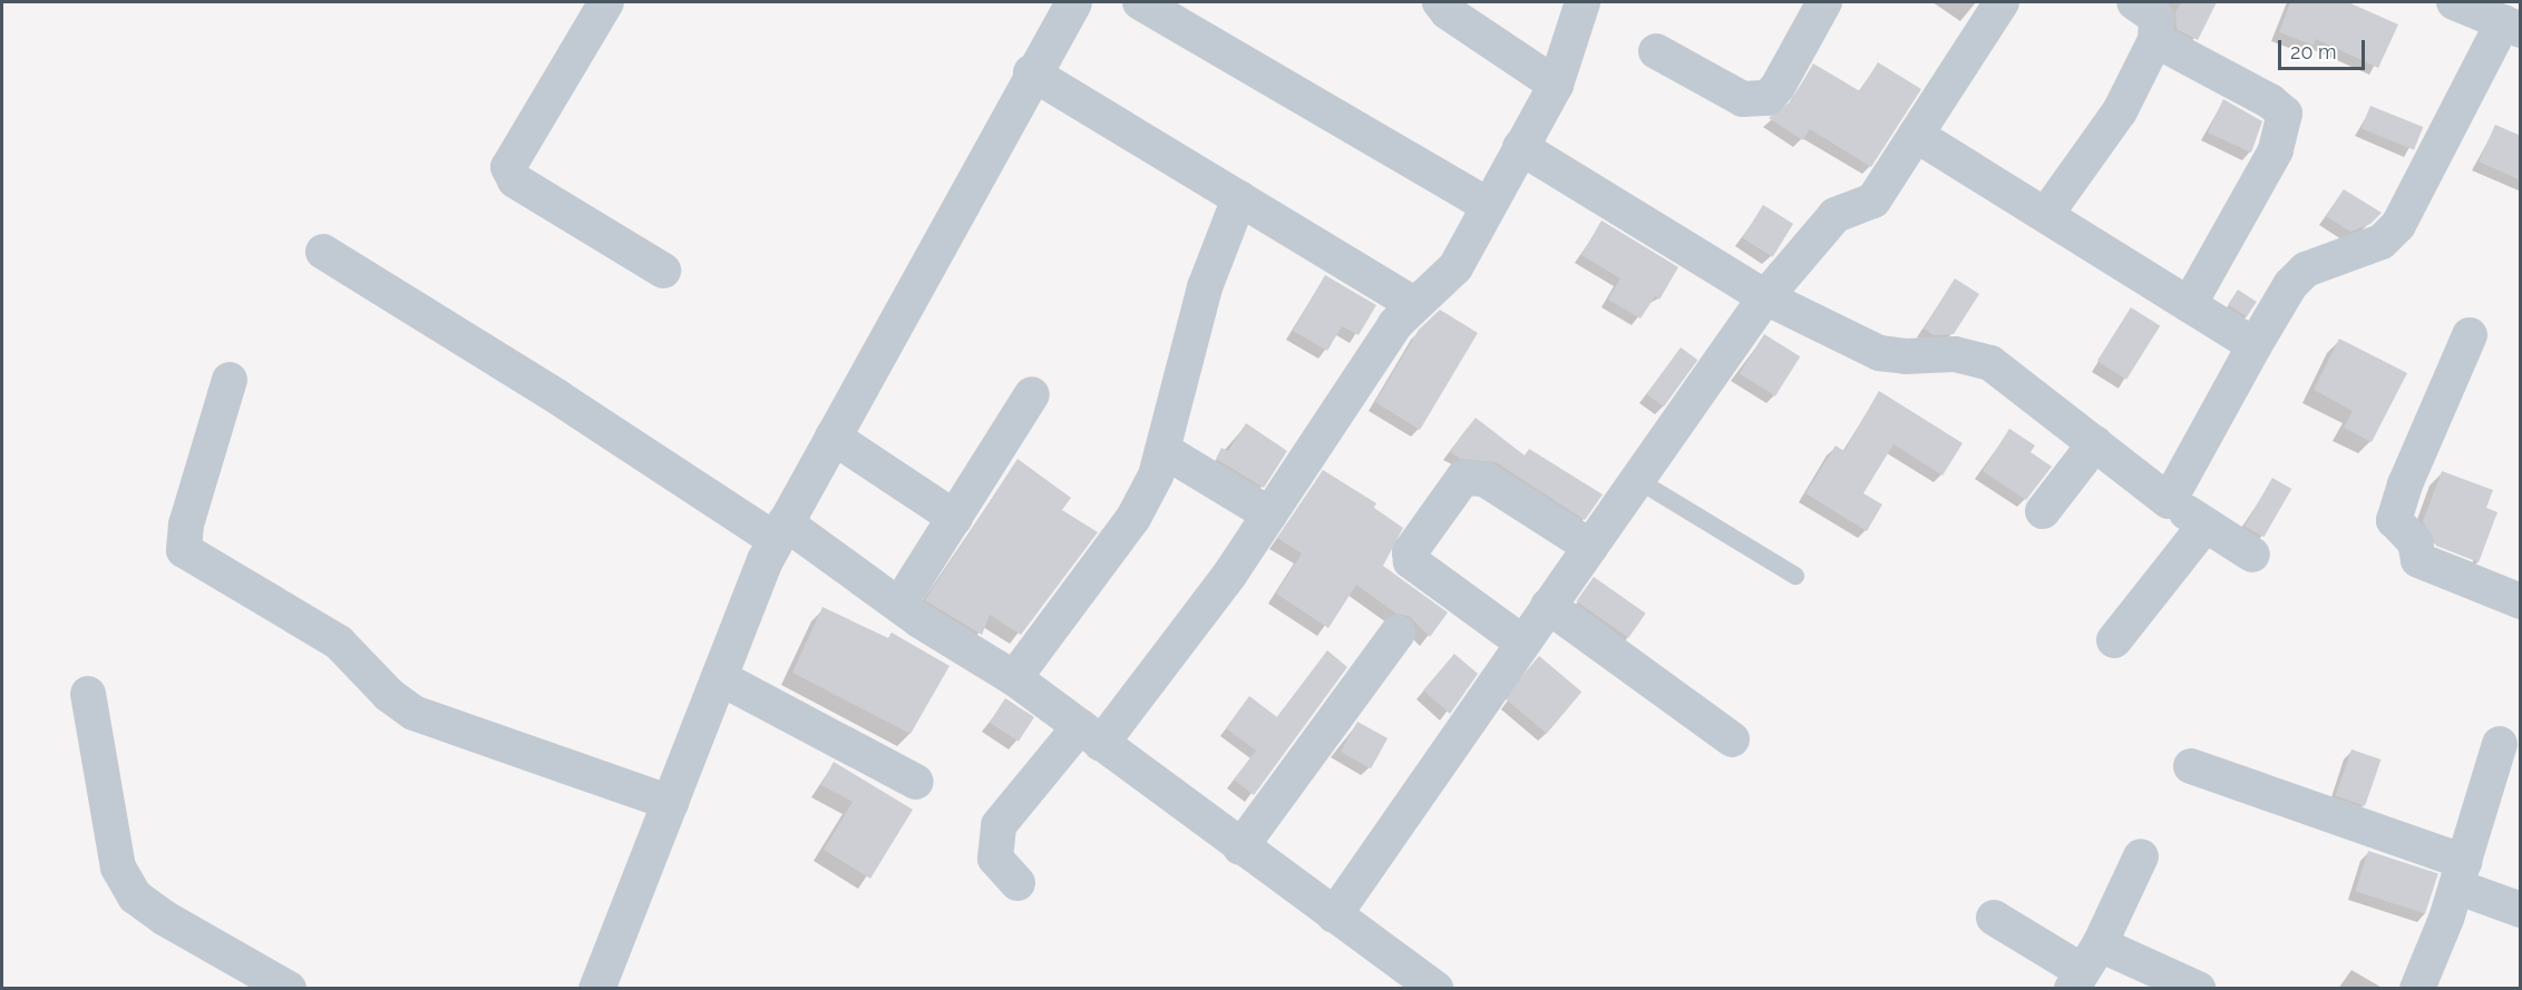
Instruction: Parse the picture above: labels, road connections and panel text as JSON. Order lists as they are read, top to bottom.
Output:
{
  "scale_bar": "20 m"
}
